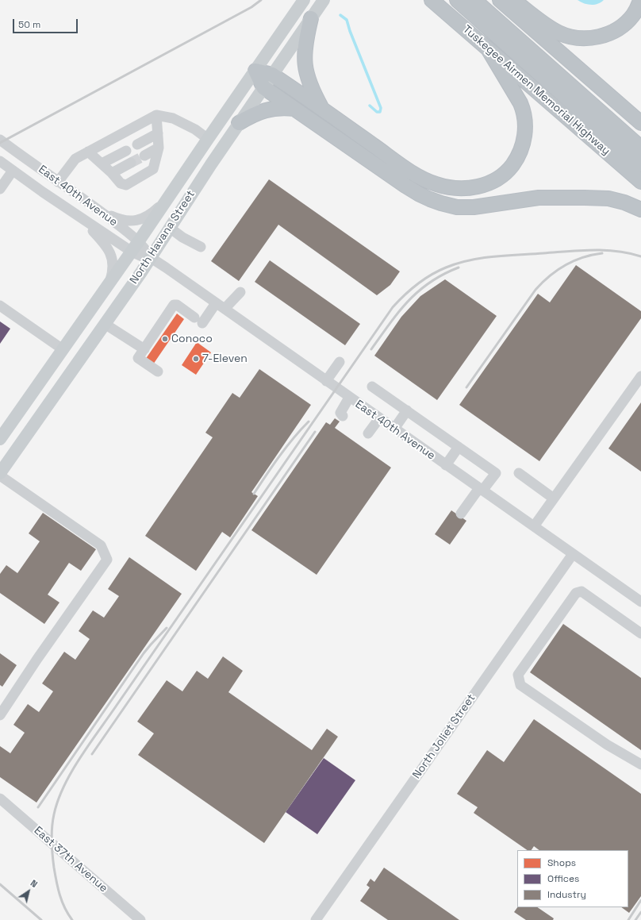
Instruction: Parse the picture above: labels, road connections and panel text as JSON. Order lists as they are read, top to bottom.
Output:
{
  "streets": {
    "highway": ["Tuskegee Airmen Memorial Highway"],
    "main road": ["North Havana Street"],
    "street": ["East 40th Avenue", "North Joliet Street", "East 37th Avenue"]
  },
  "crossings": [
    ["East 40th Avenue", "North Havana Street"],
    ["East 40th Avenue", "North Joliet Street"]
  ],
  "places": ["Conoco", "7-Eleven"],
  "legend": ["Shops", "Offices", "Industry"],
  "scale_bar": "50 m",
  "north": "top right"
}
